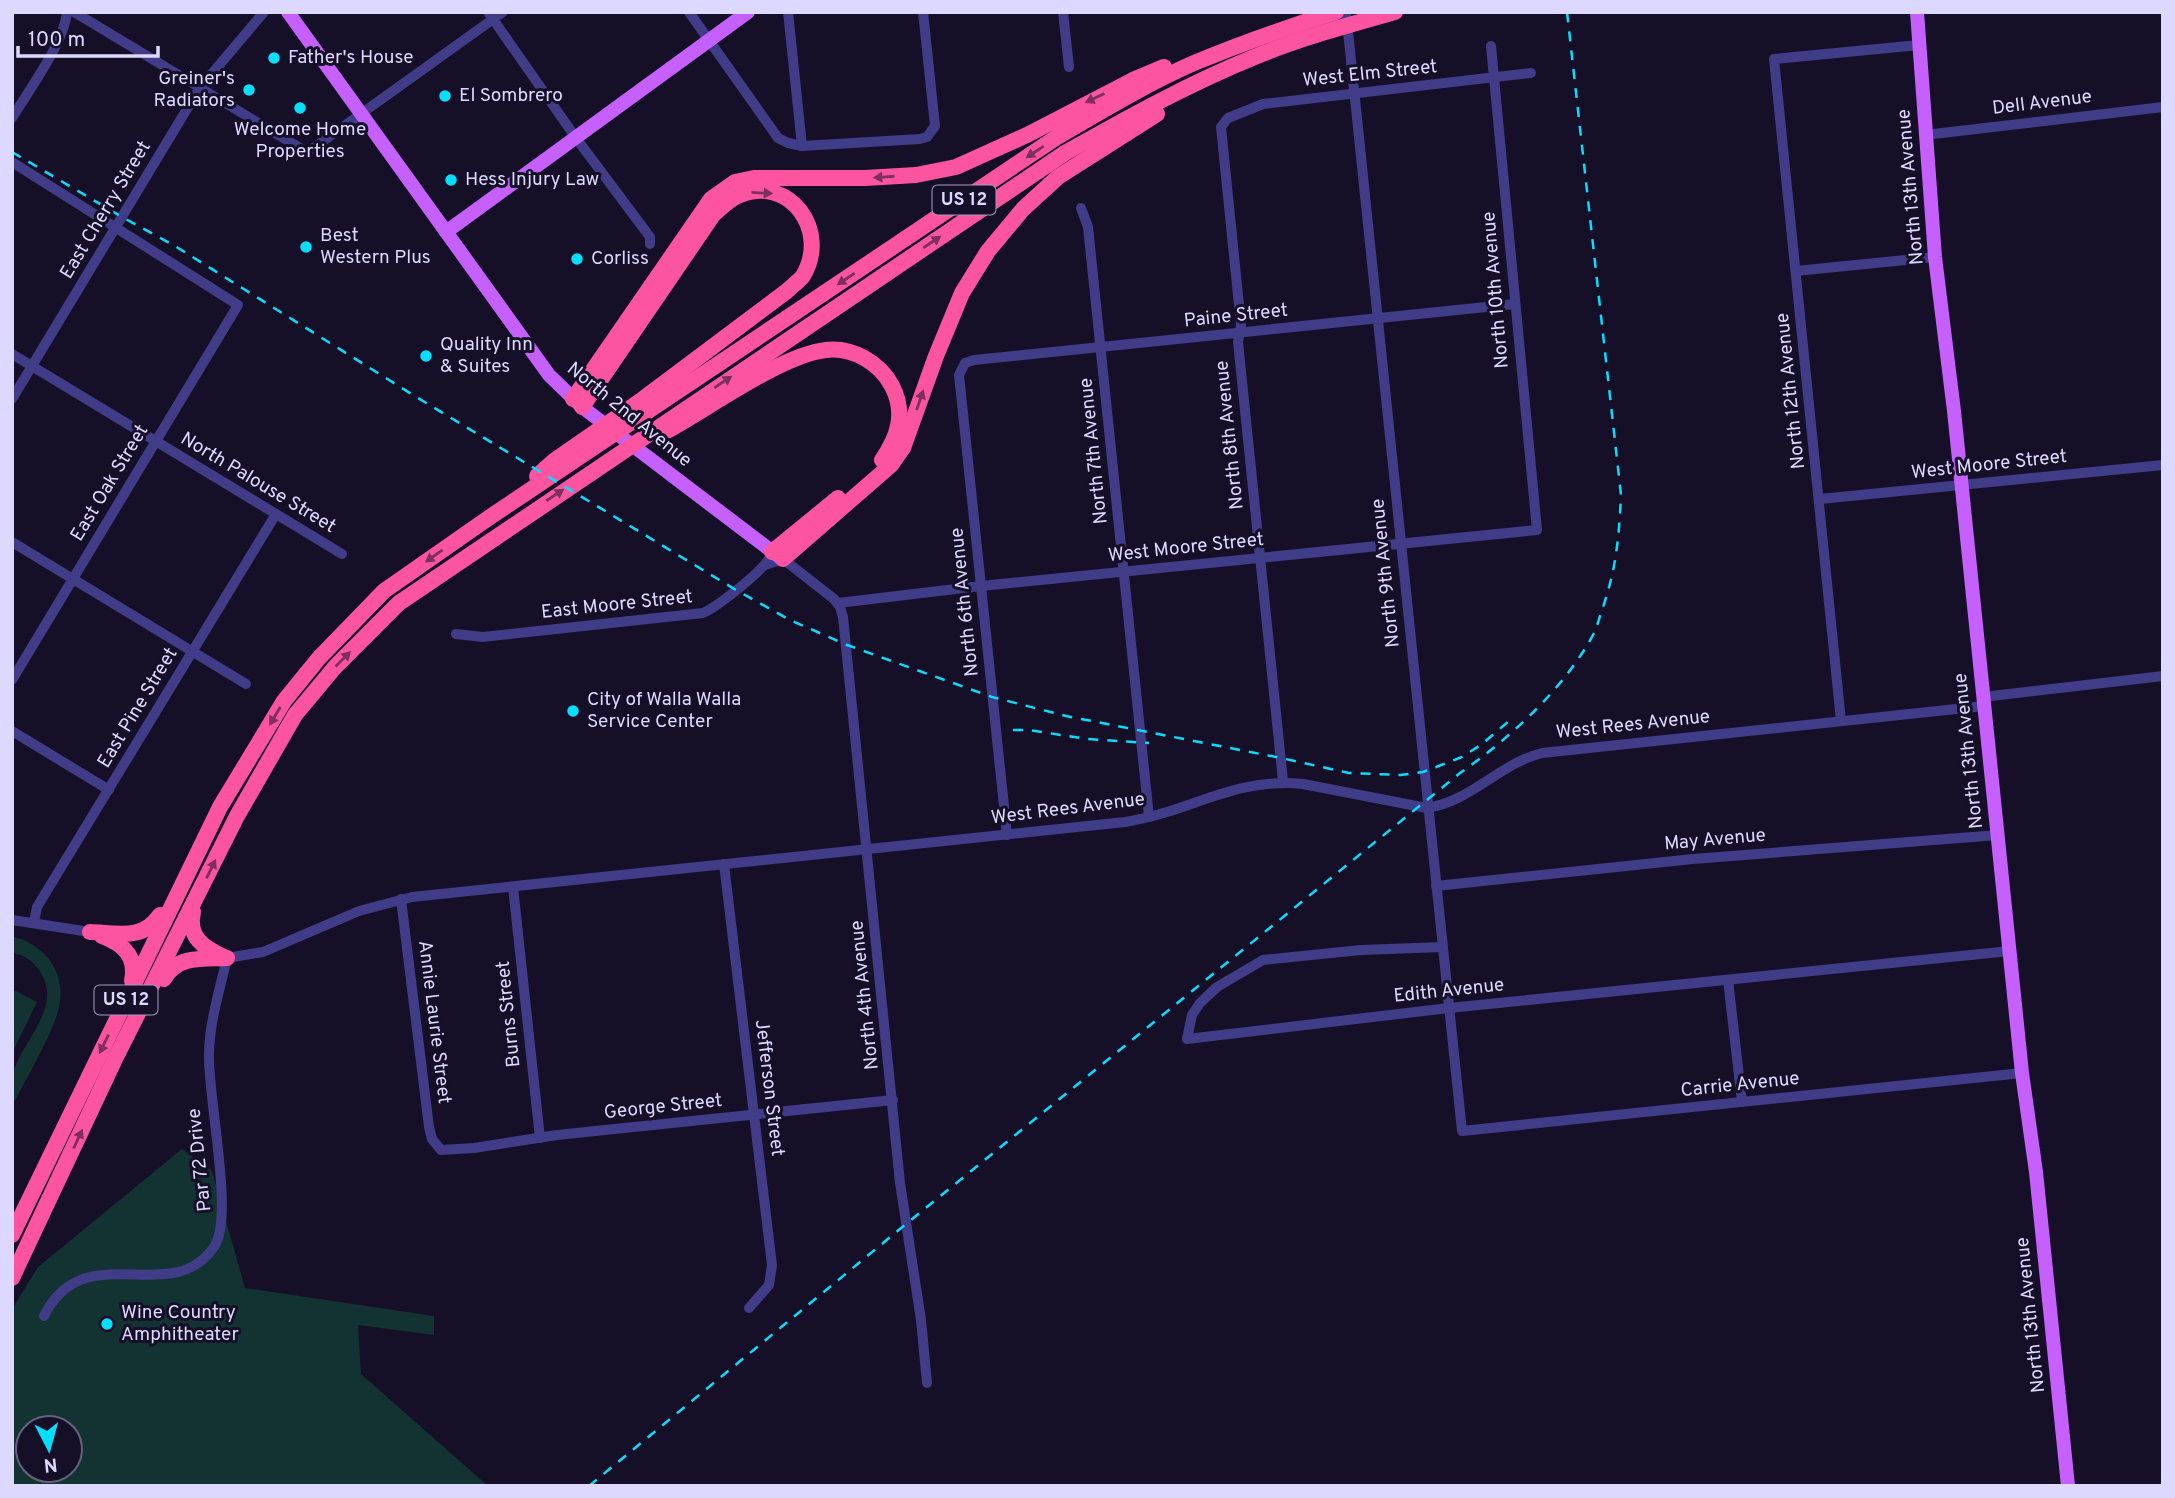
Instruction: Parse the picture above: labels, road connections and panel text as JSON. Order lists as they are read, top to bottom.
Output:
{
  "streets": {
    "highway": ["US 12"],
    "main road": ["North 13th Avenue", "North 2nd Avenue"],
    "street": [
      "West Elm Street",
      "Dell Avenue",
      "East Cherry Street",
      "North 10th Avenue",
      "Paine Street",
      "North 12th Avenue",
      "North 8th Avenue",
      "North 7th Avenue",
      "West Moore Street",
      "East Oak Street",
      "North Palouse Street",
      "North 9th Avenue",
      "North 6th Avenue",
      "East Moore Street",
      "East Pine Street",
      "West Rees Avenue",
      "May Avenue",
      "Edith Avenue",
      "North 4th Avenue",
      "Burns Street",
      "Annie Laurie Street",
      "Carrie Avenue",
      "Jefferson Street",
      "George Street",
      "Par 72 Drive"
    ]
  },
  "crossings": [
    ["West Elm Street", "North 10th Avenue"],
    ["West Elm Street", "North 8th Avenue"],
    ["West Elm Street", "North 9th Avenue"],
    ["Dell Avenue", "North 13th Avenue"],
    ["North 13th Avenue", "North 12th Avenue"],
    ["North 13th Avenue", "West Moore Street"],
    ["North 13th Avenue", "West Rees Avenue"],
    ["North 13th Avenue", "May Avenue"],
    ["North 13th Avenue", "Edith Avenue"],
    ["North 13th Avenue", "Carrie Avenue"],
    ["East Cherry Street", "East Oak Street"],
    ["East Cherry Street", "North Palouse Street"],
    ["North 10th Avenue", "Paine Street"],
    ["North 10th Avenue", "West Moore Street"],
    ["Paine Street", "North 8th Avenue"],
    ["Paine Street", "North 7th Avenue"],
    ["Paine Street", "North 9th Avenue"],
    ["Paine Street", "North 6th Avenue"],
    ["North 12th Avenue", "West Moore Street"],
    ["North 12th Avenue", "West Rees Avenue"],
    ["North 2nd Avenue", "West Moore Street"],
    ["North 2nd Avenue", "East Moore Street"],
    ["North 2nd Avenue", "North 4th Avenue"],
    ["North 8th Avenue", "West Moore Street"],
    ["North 8th Avenue", "West Rees Avenue"],
    ["North 7th Avenue", "West Moore Street"],
    ["North 7th Avenue", "West Rees Avenue"],
    ["West Moore Street", "North 9th Avenue"],
    ["West Moore Street", "North 6th Avenue"],
    ["West Moore Street", "North 4th Avenue"],
    ["East Oak Street", "North Palouse Street"],
    ["North Palouse Street", "East Pine Street"],
    ["North 9th Avenue", "West Rees Avenue"],
    ["North 9th Avenue", "May Avenue"],
    ["North 9th Avenue", "Edith Avenue"],
    ["North 9th Avenue", "Carrie Avenue"],
    ["North 6th Avenue", "West Rees Avenue"],
    ["West Rees Avenue", "North 4th Avenue"],
    ["West Rees Avenue", "Burns Street"],
    ["West Rees Avenue", "Annie Laurie Street"],
    ["West Rees Avenue", "Jefferson Street"],
    ["West Rees Avenue", "Par 72 Drive"],
    ["North 4th Avenue", "George Street"],
    ["Burns Street", "George Street"],
    ["Annie Laurie Street", "George Street"],
    ["Jefferson Street", "George Street"]
  ],
  "places": [
    "Father's House",
    "Greiner's Radiators",
    "El Sombrero",
    "Welcome Home Properties",
    "Hess Injury Law",
    "Best Western Plus",
    "Corliss",
    "Quality Inn & Suites",
    "City of Walla Walla Service Center",
    "Wine Country Amphitheater"
  ],
  "scale_bar": "100 m",
  "north": "bottom"
}
